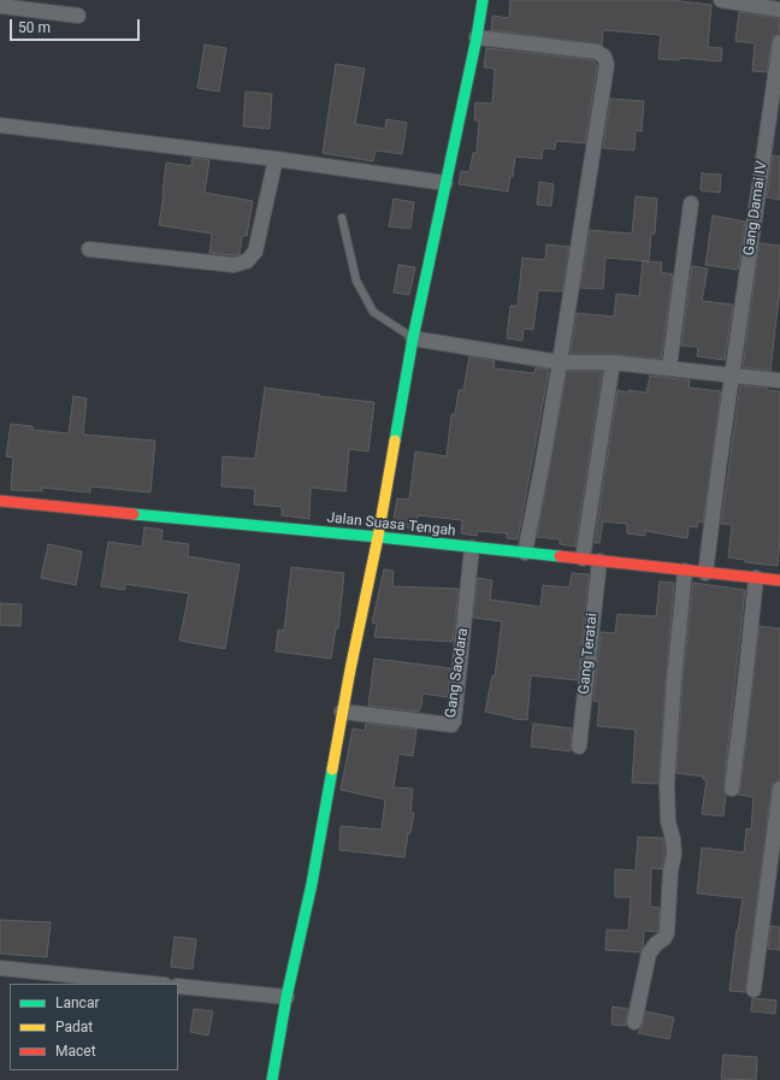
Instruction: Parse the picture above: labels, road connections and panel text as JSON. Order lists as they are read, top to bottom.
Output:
{
  "streets": {
    "street": [
      "Gang Damai IV",
      "Jalan Suasa Tengah",
      "Gang Teratai",
      "Gang Saodara"
    ]
  },
  "crossings": [
    ["Gang Damai IV", "Jalan Suasa Tengah"],
    ["Jalan Suasa Tengah", "Gang Teratai"],
    ["Jalan Suasa Tengah", "Gang Saodara"]
  ],
  "legend": ["Lancar", "Padat", "Macet"],
  "scale_bar": "50 m"
}
